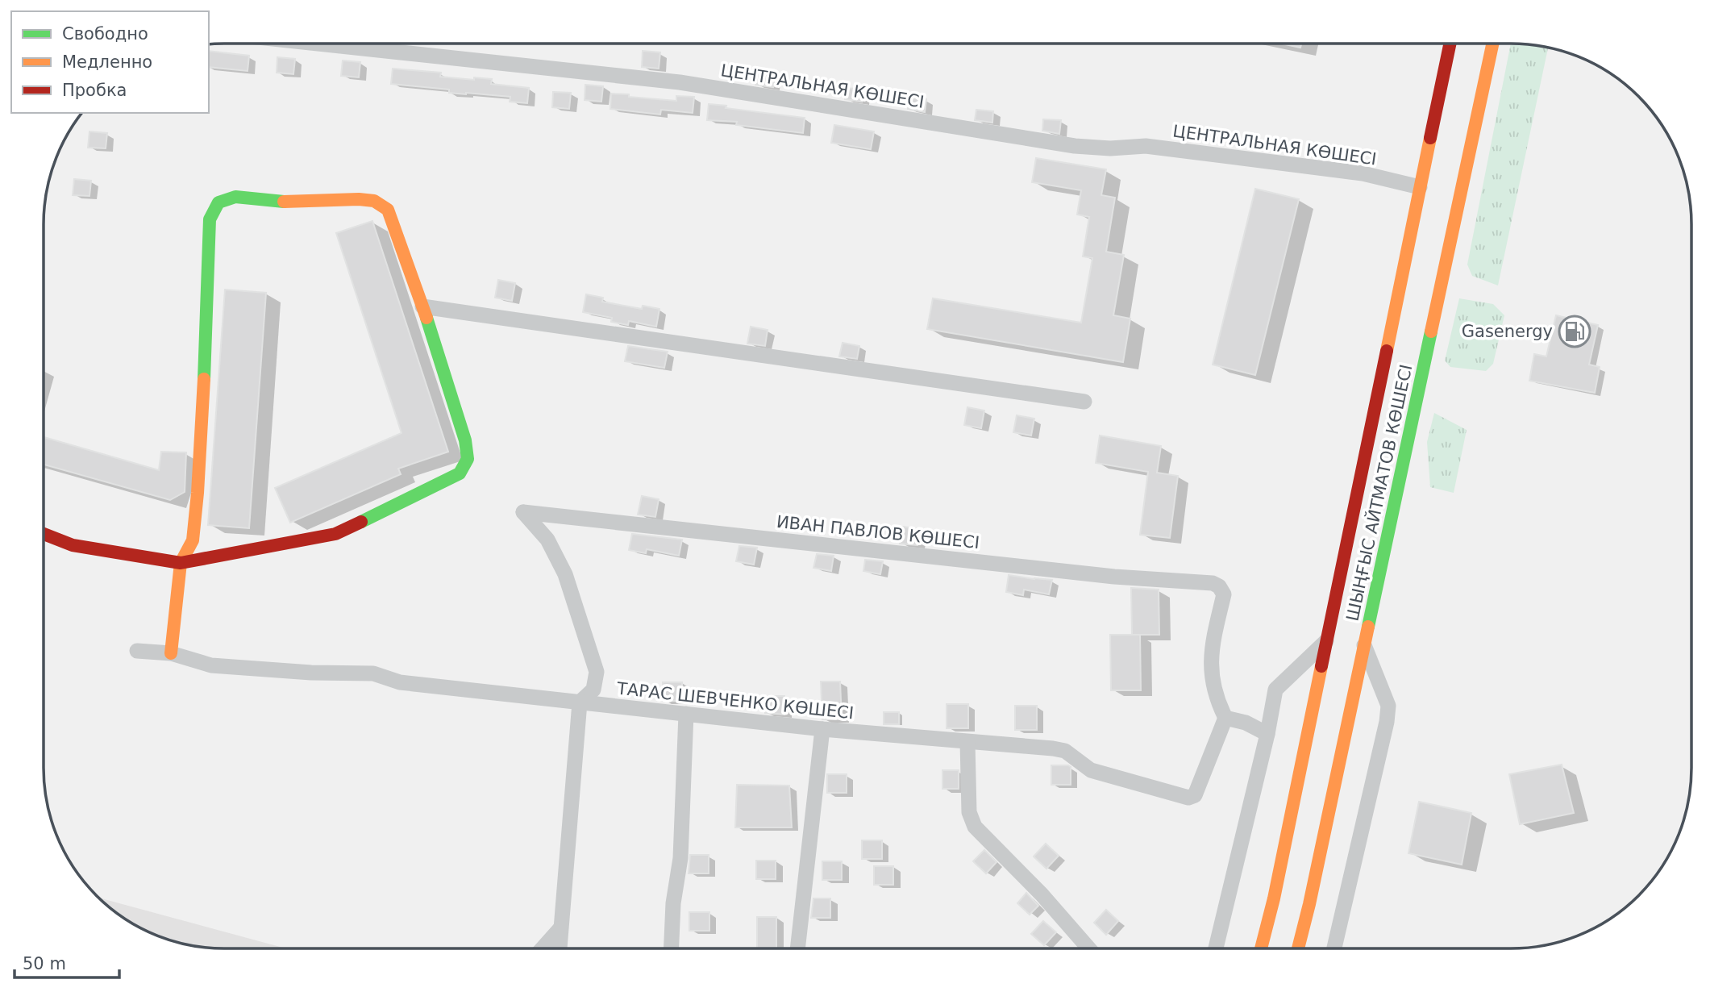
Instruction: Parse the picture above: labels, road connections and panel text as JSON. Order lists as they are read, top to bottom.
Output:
{
  "streets": {
    "main road": ["ШЫҢҒЫС АЙТМАТОВ КӨШЕСІ"],
    "street": ["ЦЕНТРАЛЬНАЯ КӨШЕСІ", "ИВАН ПАВЛОВ КӨШЕСІ", "ТАРАС ШЕВЧЕНКО КӨШЕСІ"]
  },
  "crossings": [
    ["ЦЕНТРАЛЬНАЯ КӨШЕСІ", "ШЫҢҒЫС АЙТМАТОВ КӨШЕСІ"],
    ["ИВАН ПАВЛОВ КӨШЕСІ", "ТАРАС ШЕВЧЕНКО КӨШЕСІ"]
  ],
  "places": {
    "fuel station": ["Gasenergy"]
  },
  "legend": ["Свободно", "Медленно", "Пробка"],
  "scale_bar": "50 m"
}
